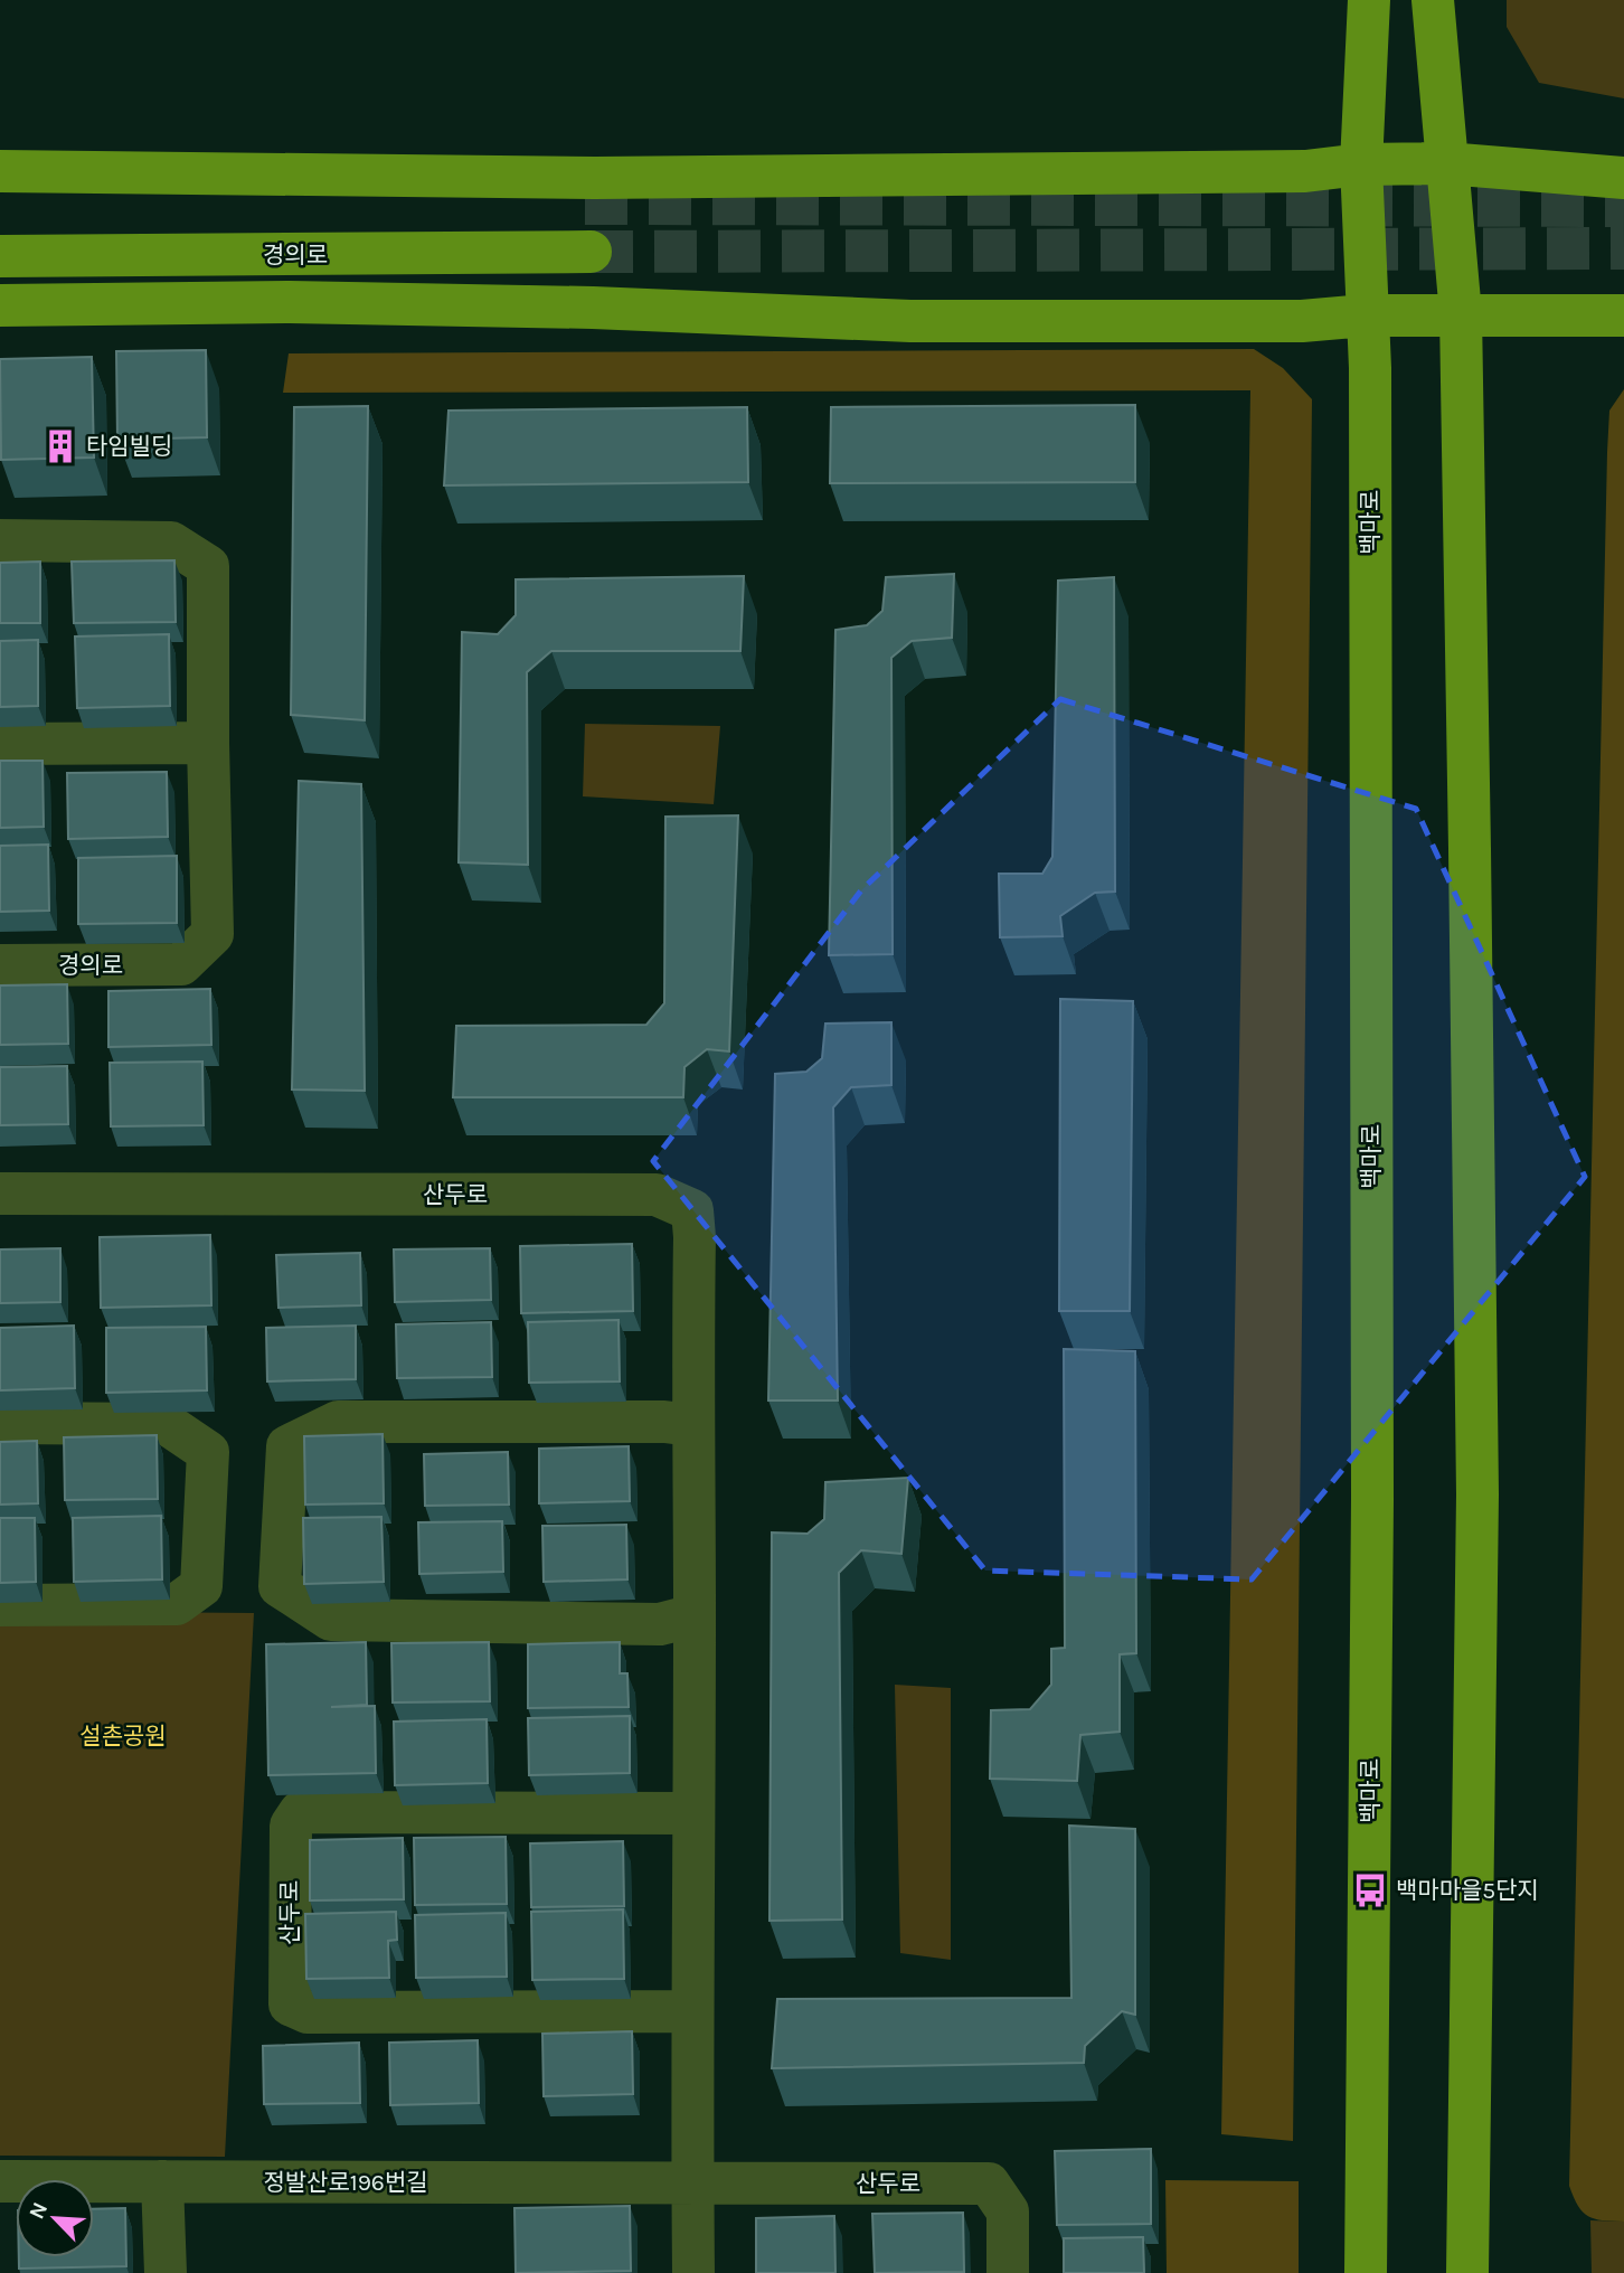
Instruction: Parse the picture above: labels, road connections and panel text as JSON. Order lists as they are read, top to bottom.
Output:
{
  "streets": {
    "main road": ["경의로", "백마로"],
    "street": ["산두로", "정발산로196번길"]
  },
  "crossings": [
    ["산두로", "정발산로196번길"]
  ],
  "parks": ["설촌공원"],
  "places": {
    "building": ["타임빌딩"],
    "bus stop": ["백마마을5단지"]
  },
  "north": "top left"
}
